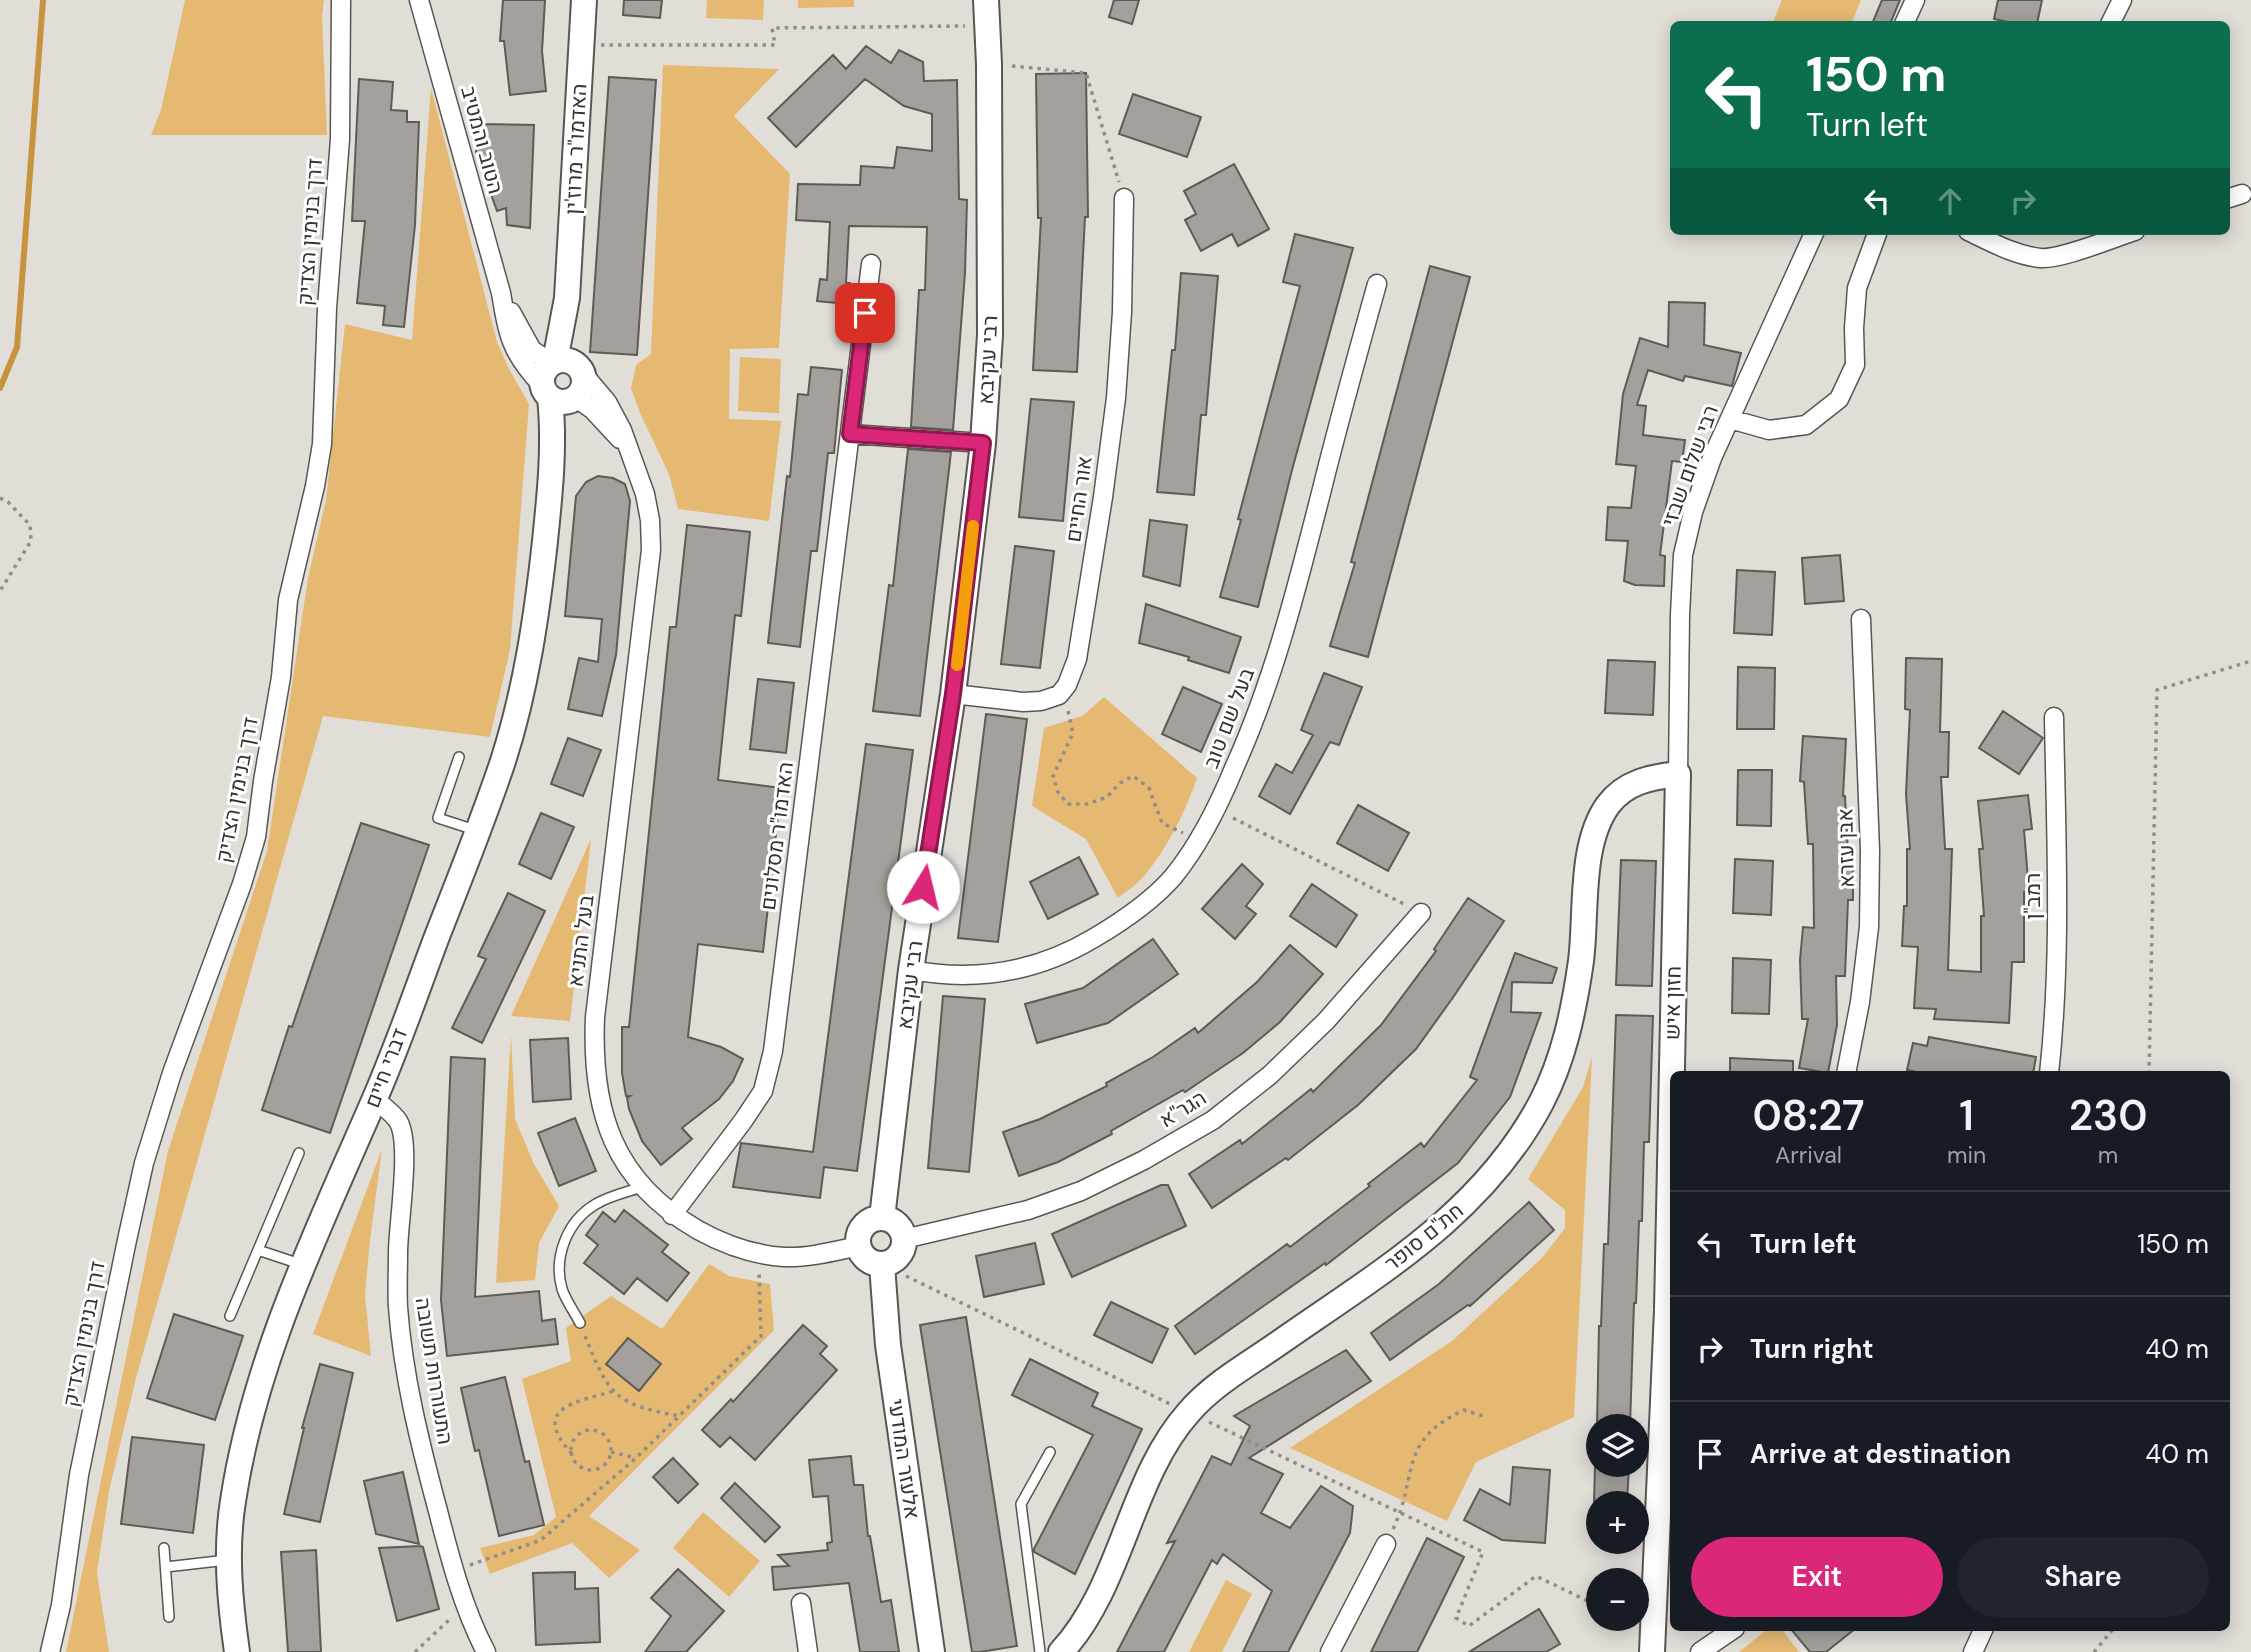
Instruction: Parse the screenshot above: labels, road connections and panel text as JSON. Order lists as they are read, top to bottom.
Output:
{
  "streets": {
    "street": [
      "הטוב והמטיב",
      "האדמו\"ר מרוז'ין",
      "דרך בנימין הצדיק",
      "רבי עקיבא",
      "רבי שלום שבזי",
      "אור החיים",
      "בעל שם טוב",
      "האדמו\"ר מסלונים",
      "אבן עזרא",
      "רמב\"ן",
      "בעל התניא",
      "חזון איש",
      "דברי חיים",
      "הגר\"א",
      "חת\"ם סופר",
      "התעוררות תשובה",
      "אלעזר המודעי"
    ]
  },
  "crossings": [
    ["הטוב והמטיב", "האדמו\"ר מרוז'ין"],
    ["הטוב והמטיב", "בעל התניא"],
    ["הטוב והמטיב", "דברי חיים"],
    ["האדמו\"ר מרוז'ין", "בעל התניא"],
    ["האדמו\"ר מרוז'ין", "דברי חיים"],
    ["רבי עקיבא", "בעל שם טוב"],
    ["רבי עקיבא", "בעל התניא"],
    ["רבי עקיבא", "הגר\"א"],
    ["רבי עקיבא", "אלעזר המודעי"],
    ["רבי שלום שבזי", "חזון איש"],
    ["רבי שלום שבזי", "חת\"ם סופר"],
    ["האדמו\"ר מסלונים", "בעל התניא"],
    ["בעל התניא", "דברי חיים"],
    ["בעל התניא", "הגר\"א"],
    ["בעל התניא", "אלעזר המודעי"],
    ["חזון איש", "חת\"ם סופר"],
    ["דברי חיים", "התעוררות תשובה"],
    ["הגר\"א", "אלעזר המודעי"]
  ],
  "page": {
    "turn": ["150 m", "Turn left"],
    "eta": [
      "08:27",
      "Arrival",
      "1",
      "min",
      "230",
      "m"
    ],
    "list": [
      {
        "name": "Turn left",
        "value": "150 m"
      },
      {
        "name": "Turn right",
        "value": "40 m"
      },
      {
        "name": "Arrive at destination",
        "value": "40 m"
      }
    ],
    "map_buttons": ["+", "−"],
    "buttons": ["Exit", "Share"]
  }
}
